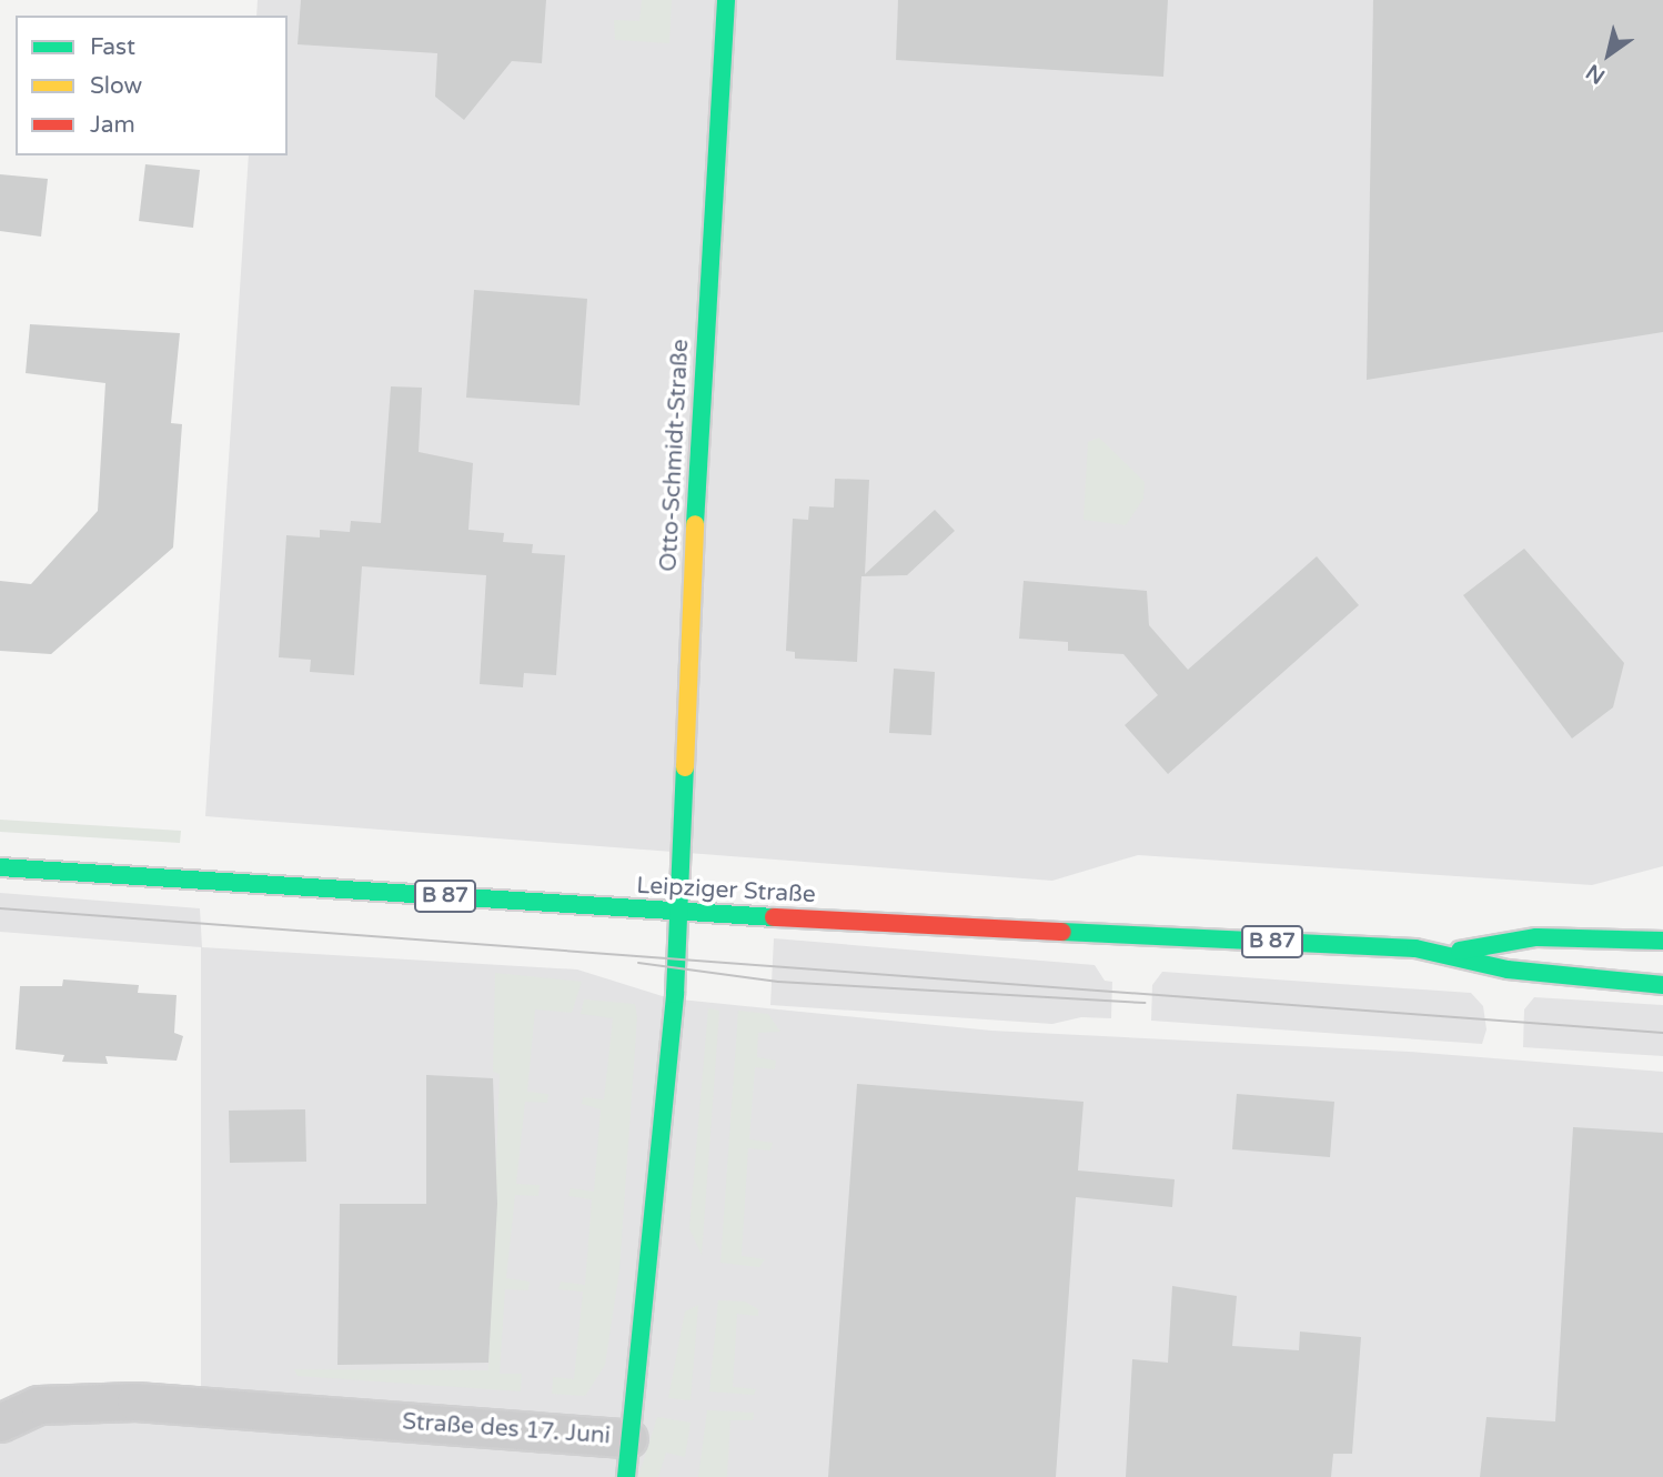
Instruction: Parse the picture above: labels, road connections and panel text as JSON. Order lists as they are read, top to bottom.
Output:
{
  "streets": {
    "main road": [
      "Otto-Schmidt-Straße",
      "Leipziger Straße",
      "B 87",
      "Straße des 17. Juni"
    ]
  },
  "crossings": [
    ["Otto-Schmidt-Straße", "Leipziger Straße"],
    ["Otto-Schmidt-Straße", "Straße des 17. Juni"],
    ["Leipziger Straße", "Straße des 17. Juni"]
  ],
  "legend": ["Fast", "Slow", "Jam"],
  "north": "bottom left"
}
